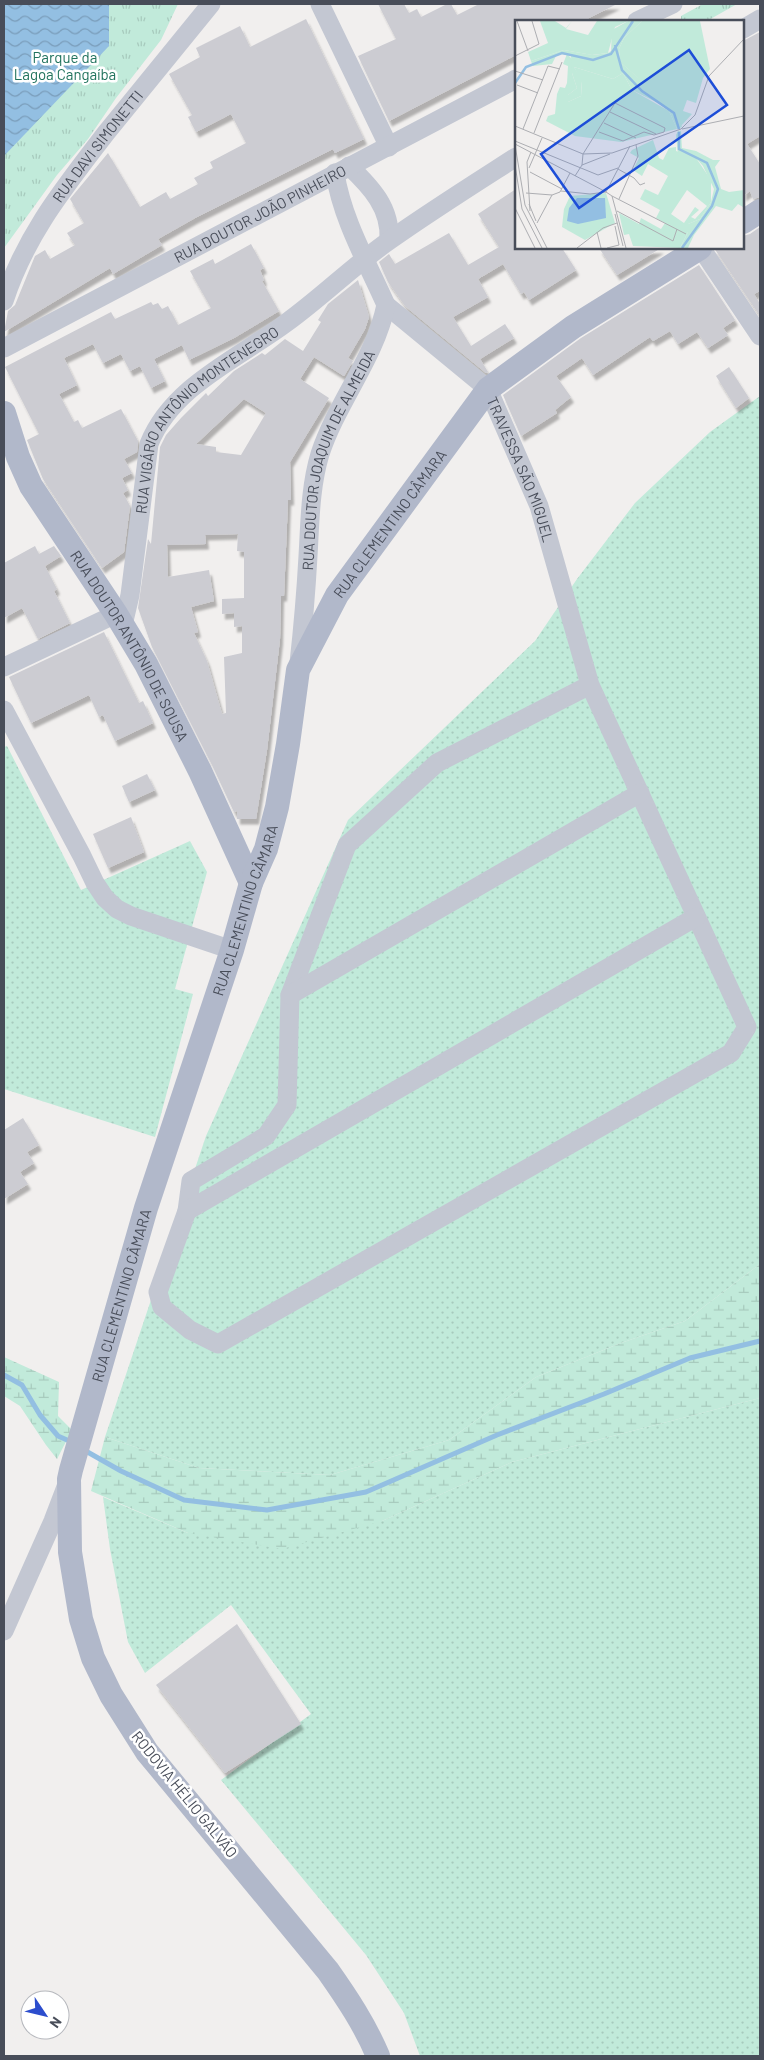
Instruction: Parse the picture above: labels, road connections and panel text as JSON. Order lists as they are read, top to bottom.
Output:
{
  "streets": {
    "main road": ["RUA CLEMENTINO CÂMARA", "RUA DOUTOR ANTÔNIO DE SOUSA", "RODOVIA HÉLIO GALVÃO"],
    "street": [
      "RUA DAVI SIMONETTI",
      "RUA DOUTOR JOÃO PINHEIRO",
      "RUA VIGÁRIO ANTÔNIO MONTENEGRO",
      "RUA DOUTOR JOAQUIM DE ALMEIDA",
      "TRAVESSA SÃO MIGUEL"
    ]
  },
  "crossings": [
    ["RUA VIGÁRIO ANTÔNIO MONTENEGRO", "RUA DOUTOR ANTÔNIO DE SOUSA"],
    ["RUA DOUTOR JOAQUIM DE ALMEIDA", "TRAVESSA SÃO MIGUEL"],
    ["RUA DOUTOR JOAQUIM DE ALMEIDA", "RUA CLEMENTINO CÂMARA"],
    ["TRAVESSA SÃO MIGUEL", "RUA CLEMENTINO CÂMARA"],
    ["RUA CLEMENTINO CÂMARA", "RUA DOUTOR ANTÔNIO DE SOUSA"],
    ["RUA CLEMENTINO CÂMARA", "RODOVIA HÉLIO GALVÃO"]
  ],
  "parks": ["Parque da Lagoa Cangaíba"],
  "north": "bottom right"
}
